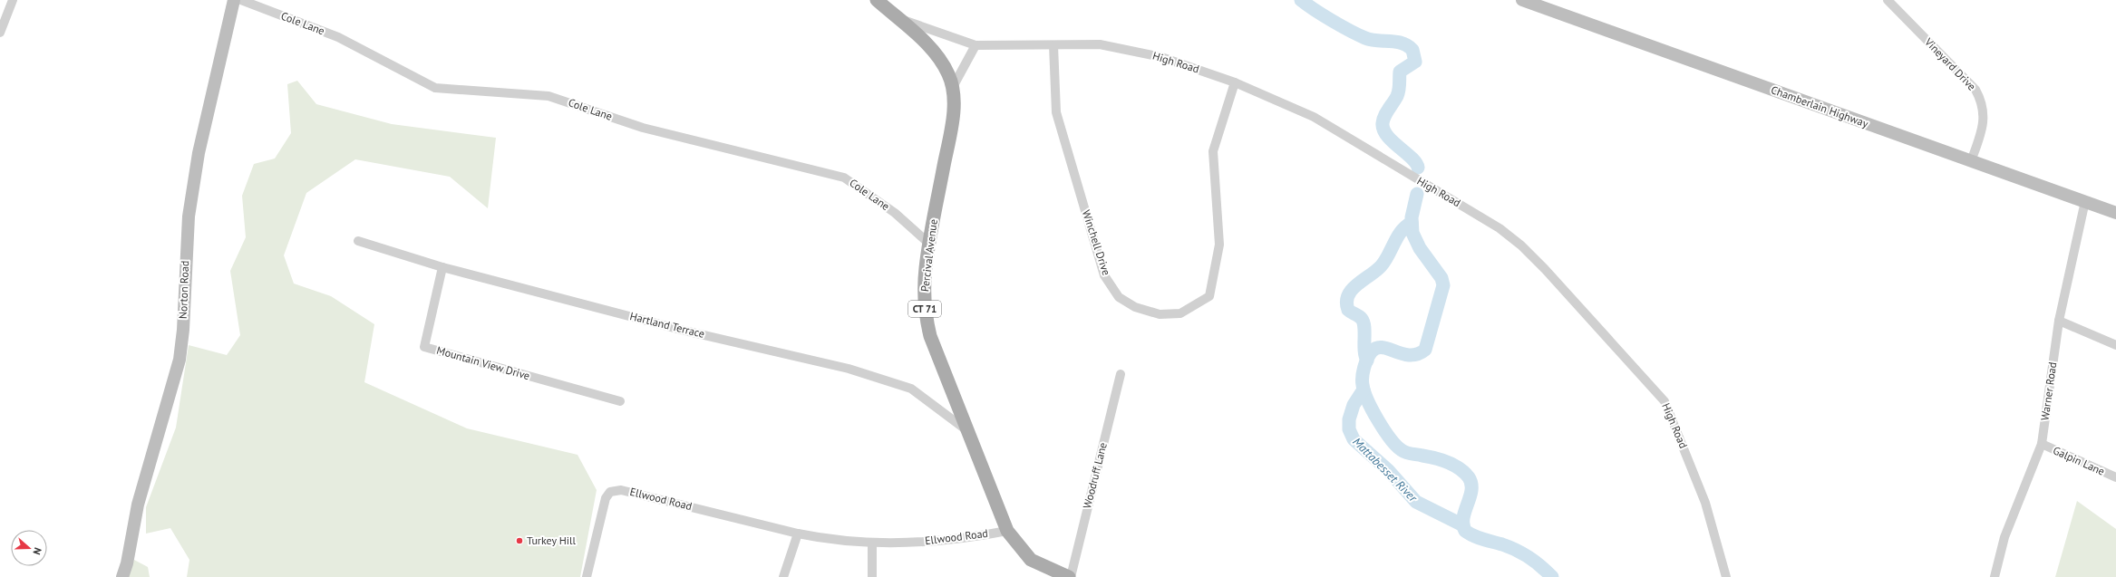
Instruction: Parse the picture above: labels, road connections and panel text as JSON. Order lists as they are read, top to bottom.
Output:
{
  "streets": {
    "main road": [
      "High Road",
      "Chamberlain Highway",
      "Percival Avenue",
      "Norton Road",
      "CT 71"
    ],
    "street": [
      "Cole Lane",
      "Vineyard Drive",
      "Winchell Drive",
      "Hartland Terrace",
      "Mountain View Drive",
      "Warner Road",
      "Galpin Lane",
      "Woodruff Lane",
      "Ellwood Road"
    ]
  },
  "crossings": [
    ["Cole Lane", "Percival Avenue"],
    ["High Road", "Winchell Drive"],
    ["High Road", "Percival Avenue"],
    ["Vineyard Drive", "Chamberlain Highway"],
    ["Chamberlain Highway", "Warner Road"],
    ["Percival Avenue", "Hartland Terrace"],
    ["Percival Avenue", "Woodruff Lane"],
    ["Percival Avenue", "Ellwood Road"],
    ["Hartland Terrace", "Mountain View Drive"],
    ["Warner Road", "Galpin Lane"]
  ],
  "water": ["Mattabesset River"],
  "places": ["Turkey Hill"],
  "north": "right"
}
